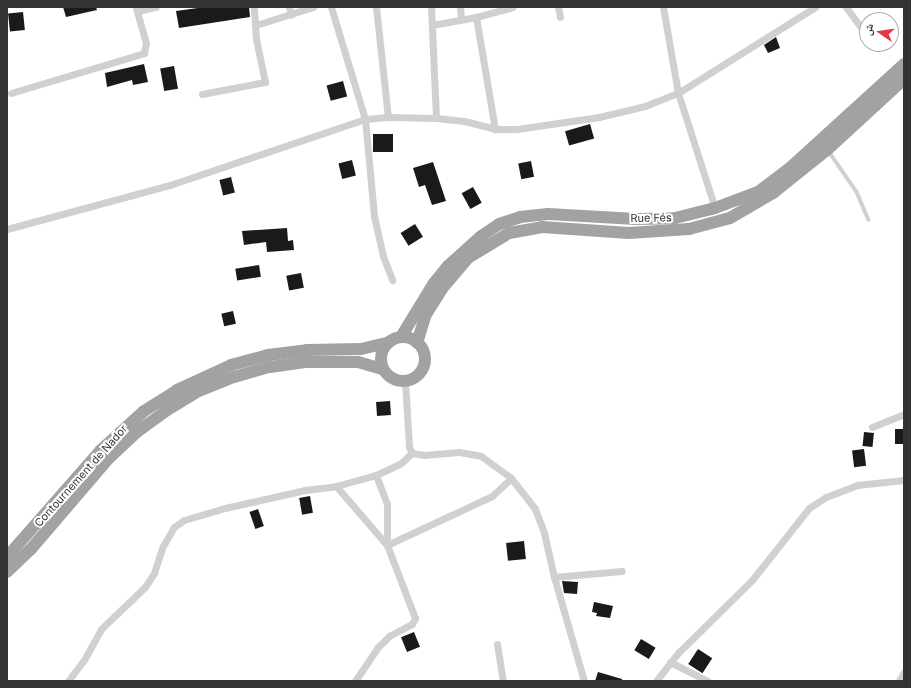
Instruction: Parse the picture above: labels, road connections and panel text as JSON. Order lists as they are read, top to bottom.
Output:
{
  "streets": {
    "highway": ["Rue Fés", "Contournement de Nador"]
  },
  "crossings": [
    ["Rue Fés", "Contournement de Nador"]
  ],
  "north": "left"
}
